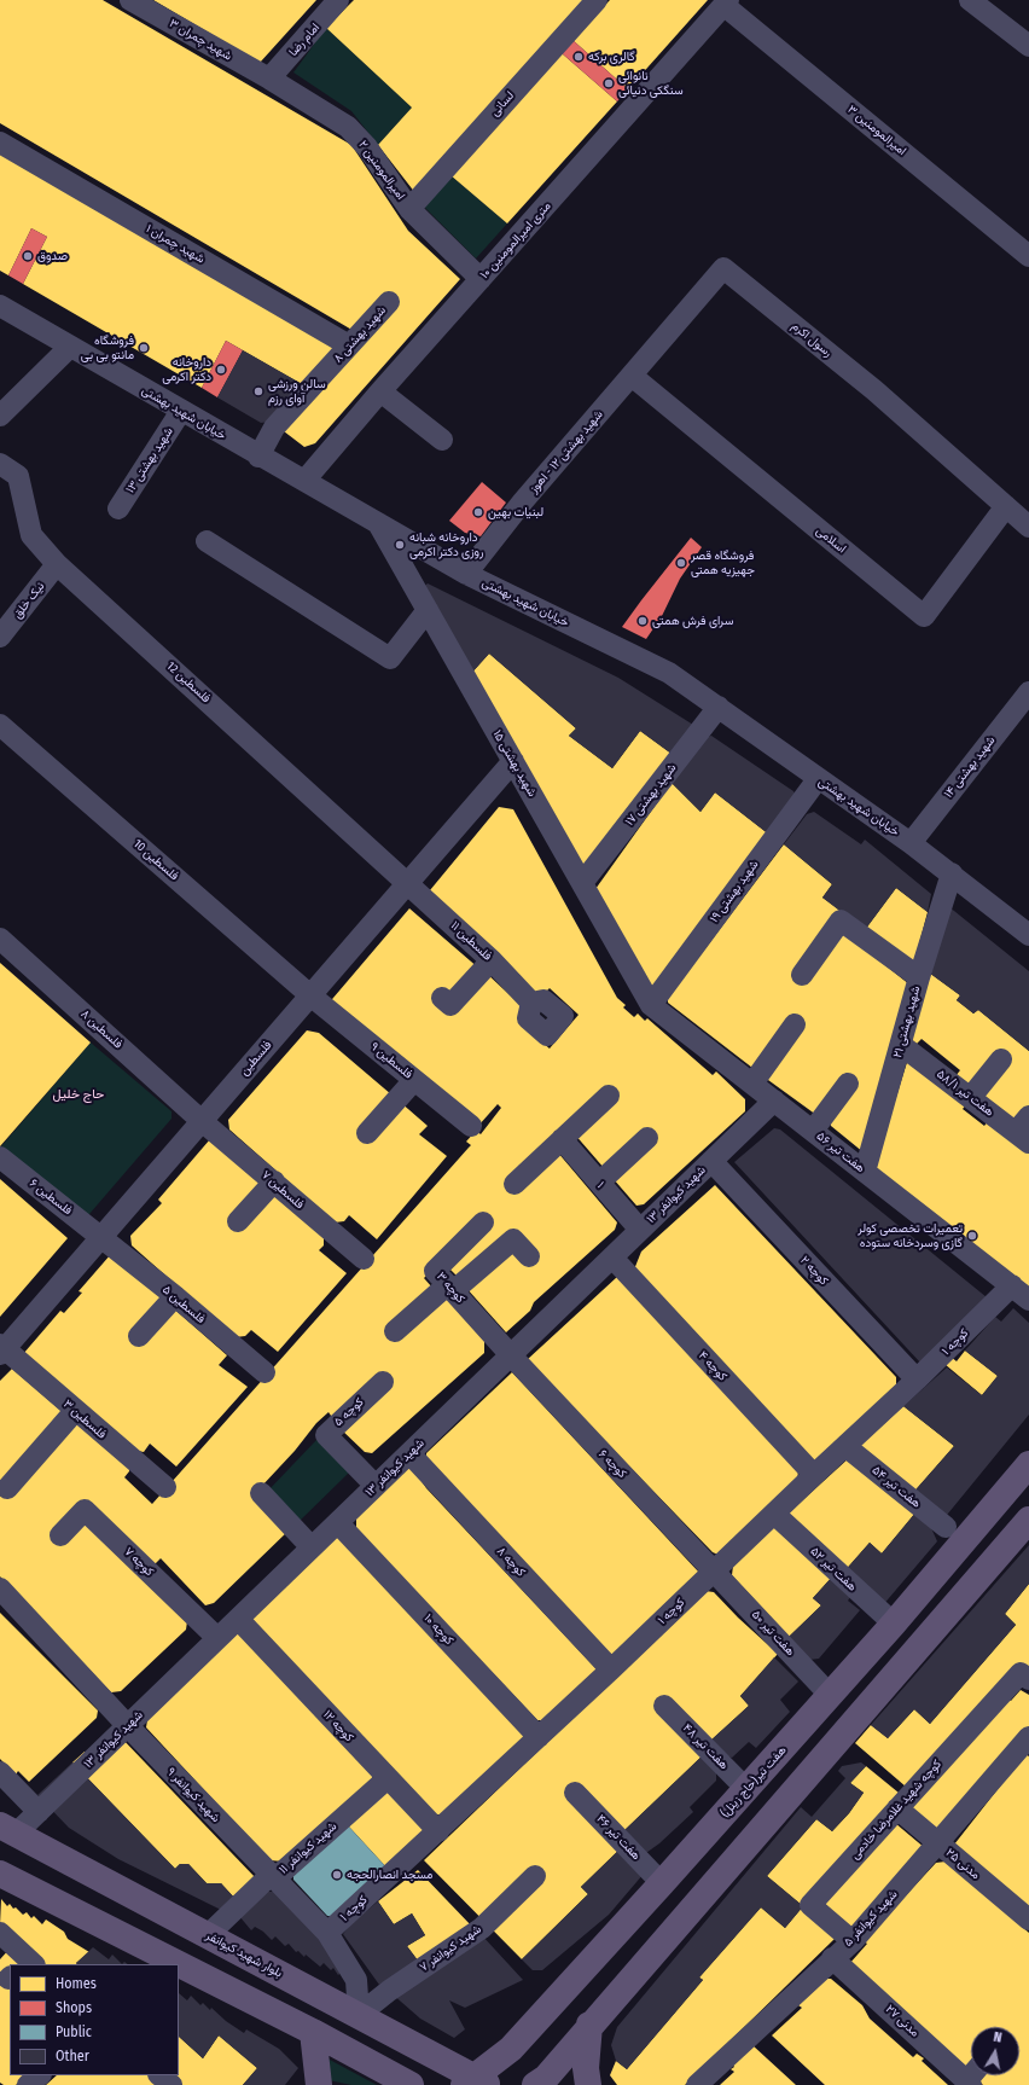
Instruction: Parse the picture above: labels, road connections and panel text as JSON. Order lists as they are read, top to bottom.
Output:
{
  "streets": {
    "main road": ["هفت تیر(حاج زینل)", "بلوار شهید کیوانفر"],
    "street": [
      "شهید چمران ۳",
      "امام رضا",
      "لسانی",
      "امیرالمومنین ۳",
      "امیرالمومنین ۲",
      "۱۰ متری امیرالمومنین",
      "شهید چمران ۱",
      "شهید بهشتی ۸",
      "رسول اکرم",
      "خیابان شهید بهشتی",
      "شهید بهشتی ۱۲ - اهوز",
      "شهید بهشتی ۱۳",
      "اسلامی",
      "نیک خلق",
      "فلسطین 12",
      "شهید بهشتی ۱۵",
      "شهید بهشتی ۱۴",
      "شهید بهشتی ۱۷",
      "فلسطین 10",
      "شهید بهشتی ۱۹",
      "فلسطین ۱۱",
      "شهید بهشتی ۲۱",
      "فلسطین ۸",
      "فلسطین",
      "فلسطین ۹",
      "هفت تیر ۵۸/۱",
      "هفت تیر ۵۶",
      "۱",
      "فلسطین ۷",
      "شهید کیوانفر ۱۳",
      "فلسطین ۶",
      "کوچه ۲",
      "کوچه ۳",
      "فلسطین ۵",
      "کوچه ۱",
      "کوچه ۴",
      "کوچه ۵",
      "فلسطین ۳",
      "کوچه ۶",
      "هفت تیر ۵۴",
      "کوچه ۷",
      "کوچه ۸",
      "هفت تیر ۵۲",
      "کوچه ۱۰",
      "هفت تیر ۵۰",
      "کوچه ۱۲",
      "هفت تیر ۴۸",
      "شهید کیوانفر ۹",
      "کوچه شهید غلامرضا خادمی",
      "هفت تیر ۴۶",
      "شهید کیوانفر ۱۱",
      "مدنی ۲۵",
      "شهید کیوانفر ۵",
      "شهید کیوانفر ۷",
      "مدنی ۲۷"
    ]
  },
  "crossings": [
    ["شهید چمران ۳", "امام رضا"],
    ["شهید چمران ۳", "امیرالمومنین ۲"],
    ["امام رضا", "امیرالمومنین ۲"],
    ["لسانی", "امیرالمومنین ۲"],
    ["امیرالمومنین ۳", "۱۰ متری امیرالمومنین"],
    ["امیرالمومنین ۲", "۱۰ متری امیرالمومنین"],
    ["۱۰ متری امیرالمومنین", "خیابان شهید بهشتی"],
    ["شهید چمران ۱", "شهید بهشتی ۸"],
    ["شهید بهشتی ۸", "خیابان شهید بهشتی"],
    ["رسول اکرم", "شهید بهشتی ۱۲ - اهوز"],
    ["رسول اکرم", "اسلامی"],
    ["خیابان شهید بهشتی", "شهید بهشتی ۱۲ - اهوز"],
    ["خیابان شهید بهشتی", "شهید بهشتی ۱۳"],
    ["خیابان شهید بهشتی", "شهید بهشتی ۱۵"],
    ["خیابان شهید بهشتی", "شهید بهشتی ۱۴"],
    ["خیابان شهید بهشتی", "شهید بهشتی ۱۷"],
    ["خیابان شهید بهشتی", "شهید بهشتی ۱۹"],
    ["خیابان شهید بهشتی", "شهید بهشتی ۲۱"],
    ["شهید بهشتی ۱۲ - اهوز", "اسلامی"],
    ["نیک خلق", "فلسطین 12"],
    ["فلسطین 12", "فلسطین ۱۱"],
    ["فلسطین 12", "فلسطین"],
    ["شهید بهشتی ۱۵", "شهید بهشتی ۱۷"],
    ["شهید بهشتی ۱۵", "شهید بهشتی ۱۹"],
    ["شهید بهشتی ۱۵", "فلسطین"],
    ["شهید بهشتی ۱۵", "هفت تیر ۵۶"],
    ["فلسطین 10", "فلسطین"],
    ["فلسطین 10", "فلسطین ۹"],
    ["شهید بهشتی ۱۹", "هفت تیر ۵۶"],
    ["فلسطین ۱۱", "فلسطین"],
    ["شهید بهشتی ۲۱", "هفت تیر ۵۸/۱"],
    ["شهید بهشتی ۲۱", "هفت تیر ۵۶"],
    ["فلسطین ۸", "فلسطین"],
    ["فلسطین ۸", "فلسطین ۷"],
    ["فلسطین", "فلسطین ۹"],
    ["فلسطین", "فلسطین ۷"],
    ["فلسطین", "فلسطین ۶"],
    ["فلسطین", "فلسطین ۵"],
    ["فلسطین", "فلسطین ۳"],
    ["هفت تیر ۵۶", "شهید کیوانفر ۱۳"],
    ["هفت تیر ۵۶", "کوچه ۱"],
    ["۱", "شهید کیوانفر ۱۳"],
    ["شهید کیوانفر ۱۳", "کوچه ۲"],
    ["شهید کیوانفر ۱۳", "کوچه ۳"],
    ["شهید کیوانفر ۱۳", "کوچه ۴"],
    ["شهید کیوانفر ۱۳", "کوچه ۵"],
    ["شهید کیوانفر ۱۳", "کوچه ۶"],
    ["شهید کیوانفر ۱۳", "کوچه ۷"],
    ["شهید کیوانفر ۱۳", "کوچه ۸"],
    ["شهید کیوانفر ۱۳", "کوچه ۱۰"],
    ["شهید کیوانفر ۱۳", "کوچه ۱۲"],
    ["شهید کیوانفر ۱۳", "شهید کیوانفر ۹"],
    ["شهید کیوانفر ۱۳", "بلوار شهید کیوانفر"],
    ["فلسطین ۶", "فلسطین ۵"],
    ["کوچه ۲", "کوچه ۱"],
    ["کوچه ۳", "کوچه ۶"],
    ["کوچه ۱", "کوچه ۴"],
    ["کوچه ۱", "کوچه ۶"],
    ["کوچه ۱", "هفت تیر ۵۴"],
    ["کوچه ۱", "کوچه ۸"],
    ["کوچه ۱", "هفت تیر ۵۲"],
    ["کوچه ۱", "کوچه ۱۰"],
    ["کوچه ۱", "هفت تیر ۵۰"],
    ["کوچه ۱", "کوچه ۱۲"],
    ["کوچه ۱", "شهید کیوانفر ۹"],
    ["کوچه ۶", "هفت تیر ۵۰"],
    ["هفت تیر ۵۲", "هفت تیر(حاج زینل)"],
    ["هفت تیر ۵۰", "هفت تیر(حاج زینل)"],
    ["کوچه ۱۲", "شهید کیوانفر ۱۱"],
    ["هفت تیر ۴۸", "هفت تیر(حاج زینل)"],
    ["هفت تیر(حاج زینل)", "هفت تیر ۴۶"],
    ["هفت تیر(حاج زینل)", "بلوار شهید کیوانفر"],
    ["شهید کیوانفر ۹", "شهید کیوانفر ۱۱"],
    ["شهید کیوانفر ۹", "شهید کیوانفر ۷"],
    ["شهید کیوانفر ۹", "بلوار شهید کیوانفر"],
    ["کوچه شهید غلامرضا خادمی", "مدنی ۲۵"],
    ["کوچه شهید غلامرضا خادمی", "شهید کیوانفر ۵"],
    ["شهید کیوانفر ۱۱", "بلوار شهید کیوانفر"],
    ["مدنی ۲۵", "شهید کیوانفر ۵"],
    ["شهید کیوانفر ۵", "مدنی ۲۷"],
    ["شهید کیوانفر ۷", "بلوار شهید کیوانفر"]
  ],
  "districts": ["حاج خلیل"],
  "places": [
    "گالری برکه",
    "نانوائی سنگکی دنیائی",
    "صدوق",
    "فروشگاه مانتو بی بی",
    "داروخانه دکتر اکرمی",
    "سالن ورزشی آوای رزم",
    "لبنیات بهین",
    "داروخانه شبانه روزی دکتر اکرمی",
    "فروشگاه قصر جهیزیه همتی",
    "سرای فرش همتی",
    "تعمیرات تخصصی کولر گازی وسردخانه ستوده",
    "مسجد انصارالحجه"
  ],
  "legend": [
    "Homes",
    "Shops",
    "Public",
    "Other"
  ],
  "north": "top"
}
